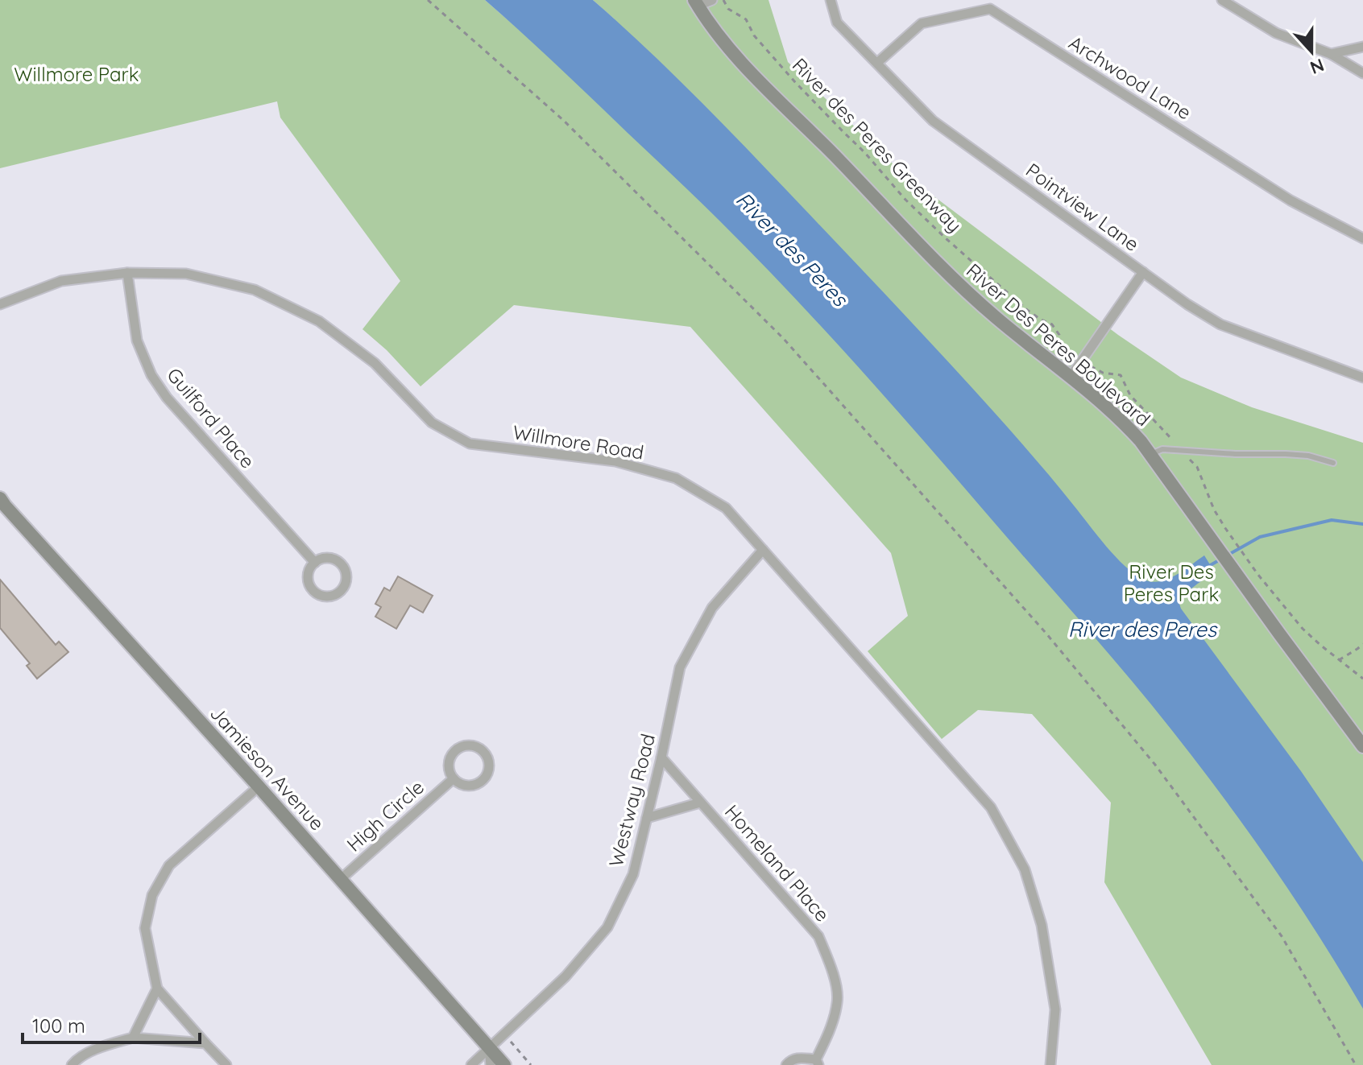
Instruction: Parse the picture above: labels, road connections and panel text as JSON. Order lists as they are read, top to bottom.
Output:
{
  "streets": {
    "main road": ["River Des Peres Boulevard", "Jamieson Avenue"],
    "street": [
      "Archwood Lane",
      "Pointview Lane",
      "Guilford Place",
      "Willmore Road",
      "Westway Road",
      "High Circle",
      "Homeland Place"
    ],
    "path": ["River des Peres Greenway"]
  },
  "crossings": [
    ["Archwood Lane", "Pointview Lane"],
    ["Guilford Place", "Willmore Road"],
    ["Willmore Road", "Westway Road"],
    ["Jamieson Avenue", "Westway Road"],
    ["Jamieson Avenue", "High Circle"],
    ["Westway Road", "Homeland Place"]
  ],
  "water": ["River des Peres"],
  "parks": ["Willmore Park", "River Des Peres Park"],
  "scale_bar": "100 m",
  "north": "bottom"
}
